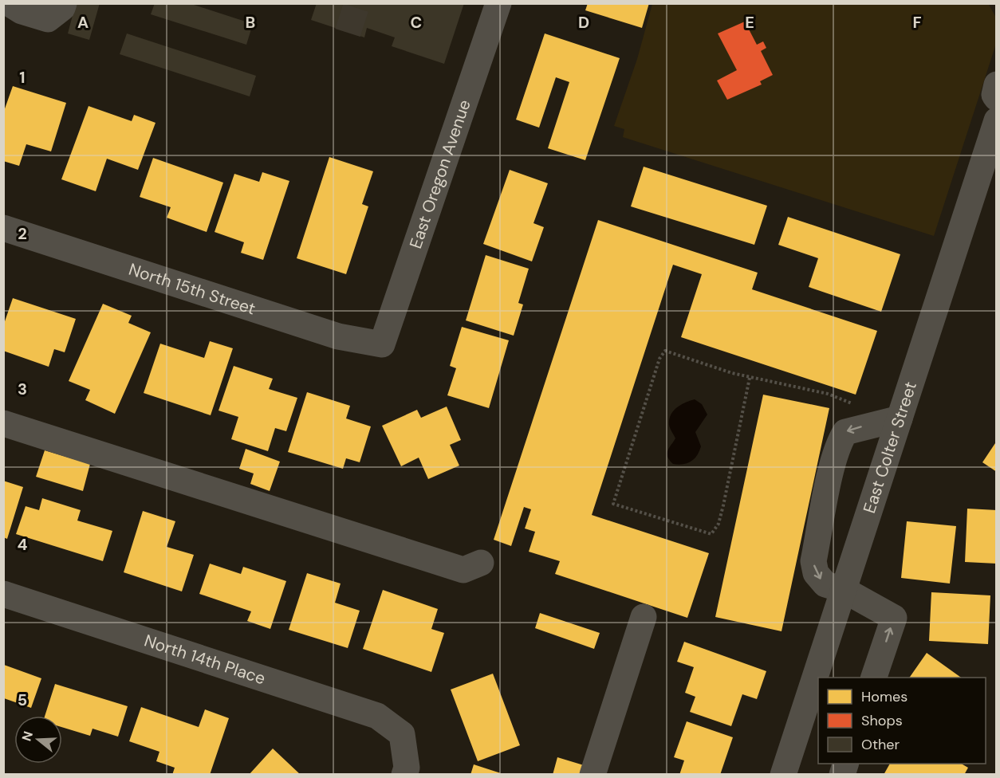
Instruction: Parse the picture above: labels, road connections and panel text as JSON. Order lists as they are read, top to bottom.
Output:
{
  "streets": {
    "street": [
      "East Oregon Avenue",
      "North 15th Street",
      "East Colter Street",
      "North 14th Place"
    ]
  },
  "crossings": [
    ["East Oregon Avenue", "North 15th Street"]
  ],
  "legend": ["Homes", "Shops", "Other"],
  "north": "left",
  "grid": {
    "columns": [
      "A",
      "B",
      "C",
      "D",
      "E",
      "F"
    ],
    "rows": [
      "1",
      "2",
      "3",
      "4",
      "5"
    ]
  }
}
